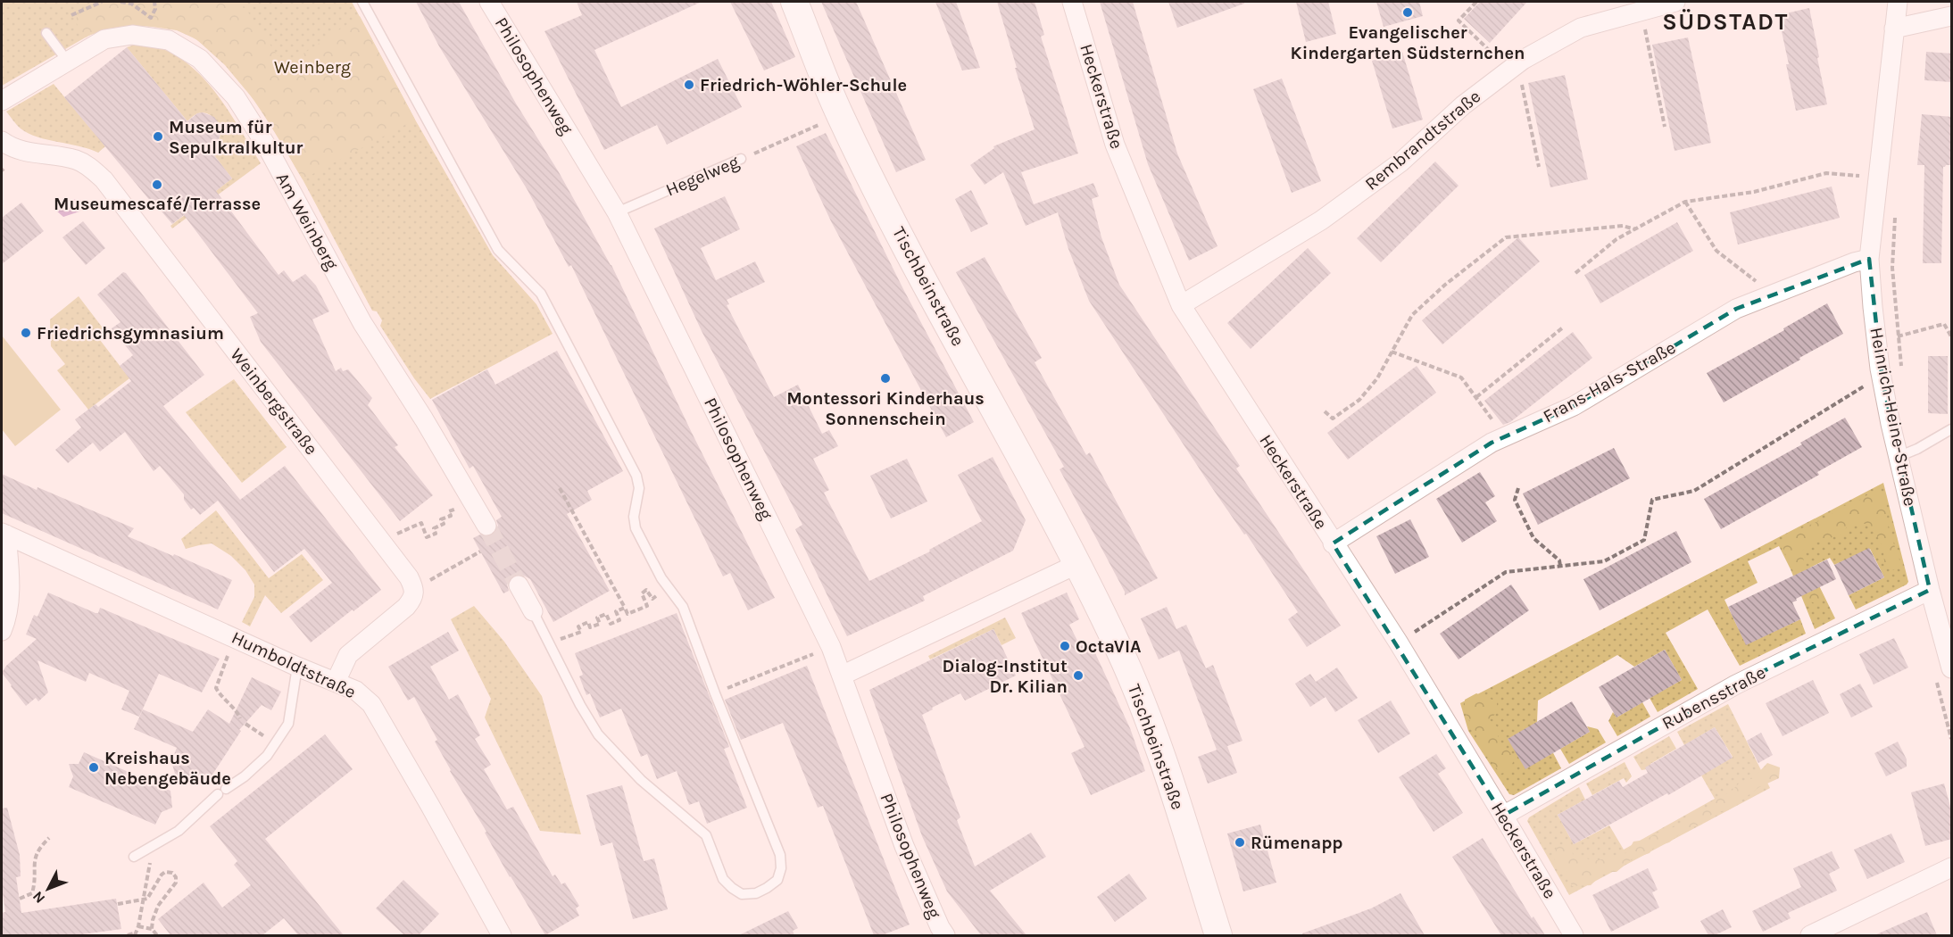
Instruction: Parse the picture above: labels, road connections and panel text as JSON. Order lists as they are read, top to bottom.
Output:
{
  "streets": {
    "main road": ["Tischbeinstraße"],
    "street": [
      "Philosophenweg",
      "Heckerstraße",
      "Rembrandtstraße",
      "Am Weinberg",
      "Frans-Hals-Straße",
      "Weinbergstraße",
      "Heinrich-Heine-Straße",
      "Humboldtstraße",
      "Rubensstraße"
    ],
    "lane": ["Hegelweg"]
  },
  "crossings": [
    ["Philosophenweg", "Hegelweg"],
    ["Heckerstraße", "Rembrandtstraße"],
    ["Heckerstraße", "Frans-Hals-Straße"],
    ["Heckerstraße", "Rubensstraße"],
    ["Hegelweg", "Tischbeinstraße"],
    ["Frans-Hals-Straße", "Heinrich-Heine-Straße"],
    ["Heinrich-Heine-Straße", "Rubensstraße"]
  ],
  "districts": ["SÜDSTADT"],
  "parks": ["Weinberg"],
  "places": [
    "Evangelischer Kindergarten Südsternchen",
    "Friedrich-Wöhler-Schule",
    "Museum für Sepulkralkultur",
    "Museumescafé/Terrasse",
    "Friedrichsgymnasium",
    "Montessori Kinderhaus Sonnenschein",
    "OctaVIA",
    "Dialog-Institut Dr. Kilian",
    "Kreishaus Nebengebäude",
    "Rümenapp"
  ],
  "north": "bottom left"
}
